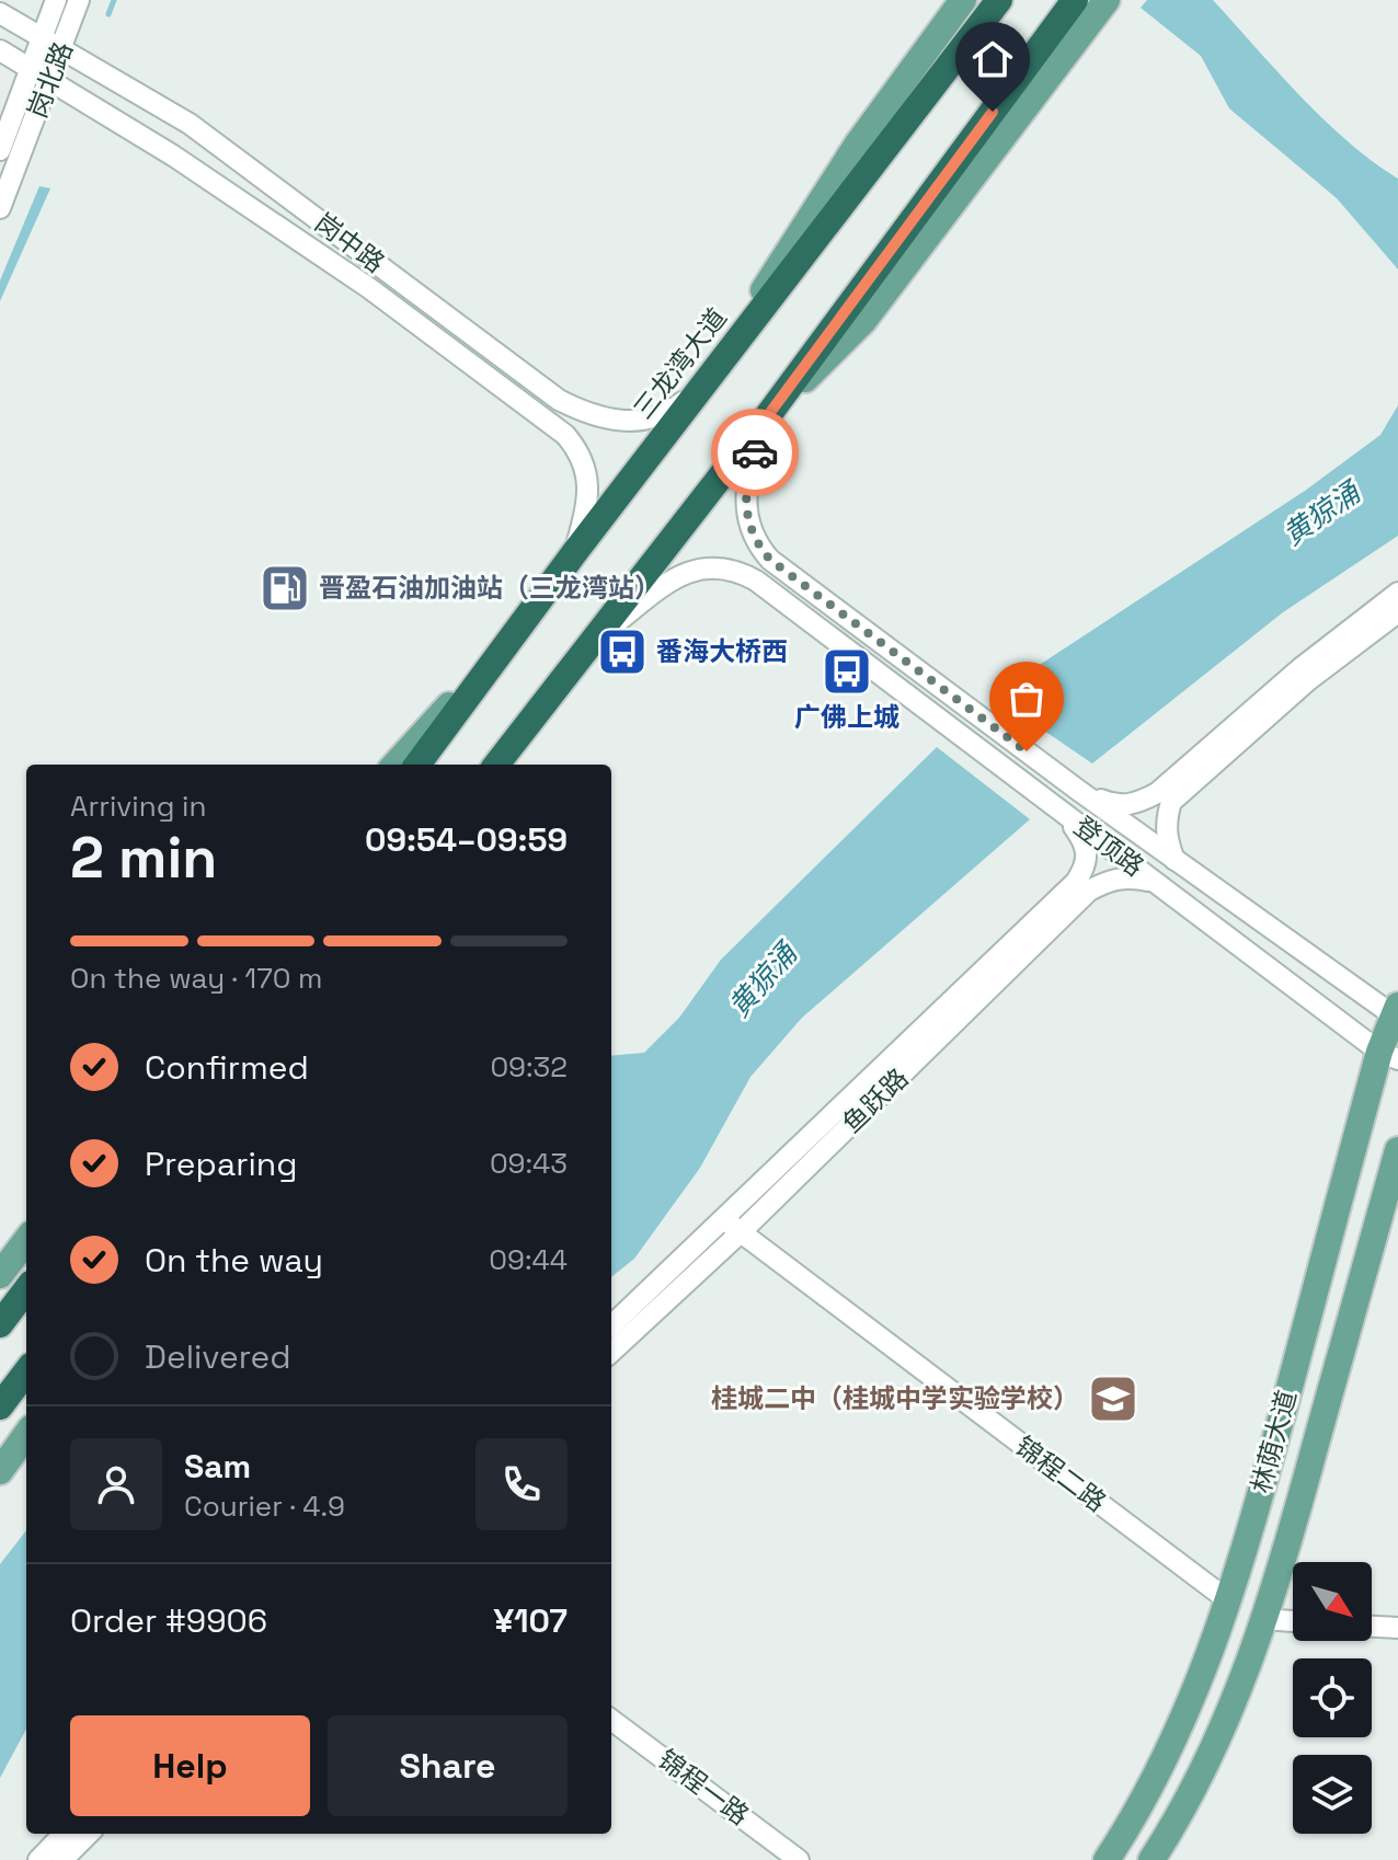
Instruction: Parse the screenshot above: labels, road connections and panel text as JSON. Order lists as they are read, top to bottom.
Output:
{
  "streets": {
    "highway": ["三龙湾大道"],
    "main road": ["林荫大道"],
    "street": [
      "岗北路",
      "岗中路",
      "登顶路",
      "鱼跃路",
      "锦程二路",
      "锦程一路"
    ]
  },
  "crossings": [
    ["岗北路", "岗中路"],
    ["岗中路", "三龙湾大道"],
    ["登顶路", "鱼跃路"],
    ["登顶路", "林荫大道"],
    ["鱼跃路", "锦程二路"],
    ["林荫大道", "锦程二路"]
  ],
  "water": ["黄猄涌"],
  "places": {
    "fuel station": ["晋盈石油加油站（三龙湾站）"],
    "bus stop": ["番海大桥西", "广佛上城"],
    "school or university": ["桂城二中（桂城中学实验学校）"]
  },
  "north": "bottom right",
  "page": {
    "heading": ["2 min", "Arriving in", "09:54–09:59"],
    "panel": [
      "Sam",
      "Courier · 4.9",
      "Order #9906",
      "¥107"
    ],
    "bar": "On the way · 170 m",
    "list": [
      ["Confirmed", "09:32"],
      ["Preparing", "09:43"],
      ["On the way", "09:44"],
      "Delivered"
    ],
    "buttons": ["Help", "Share"]
  }
}
